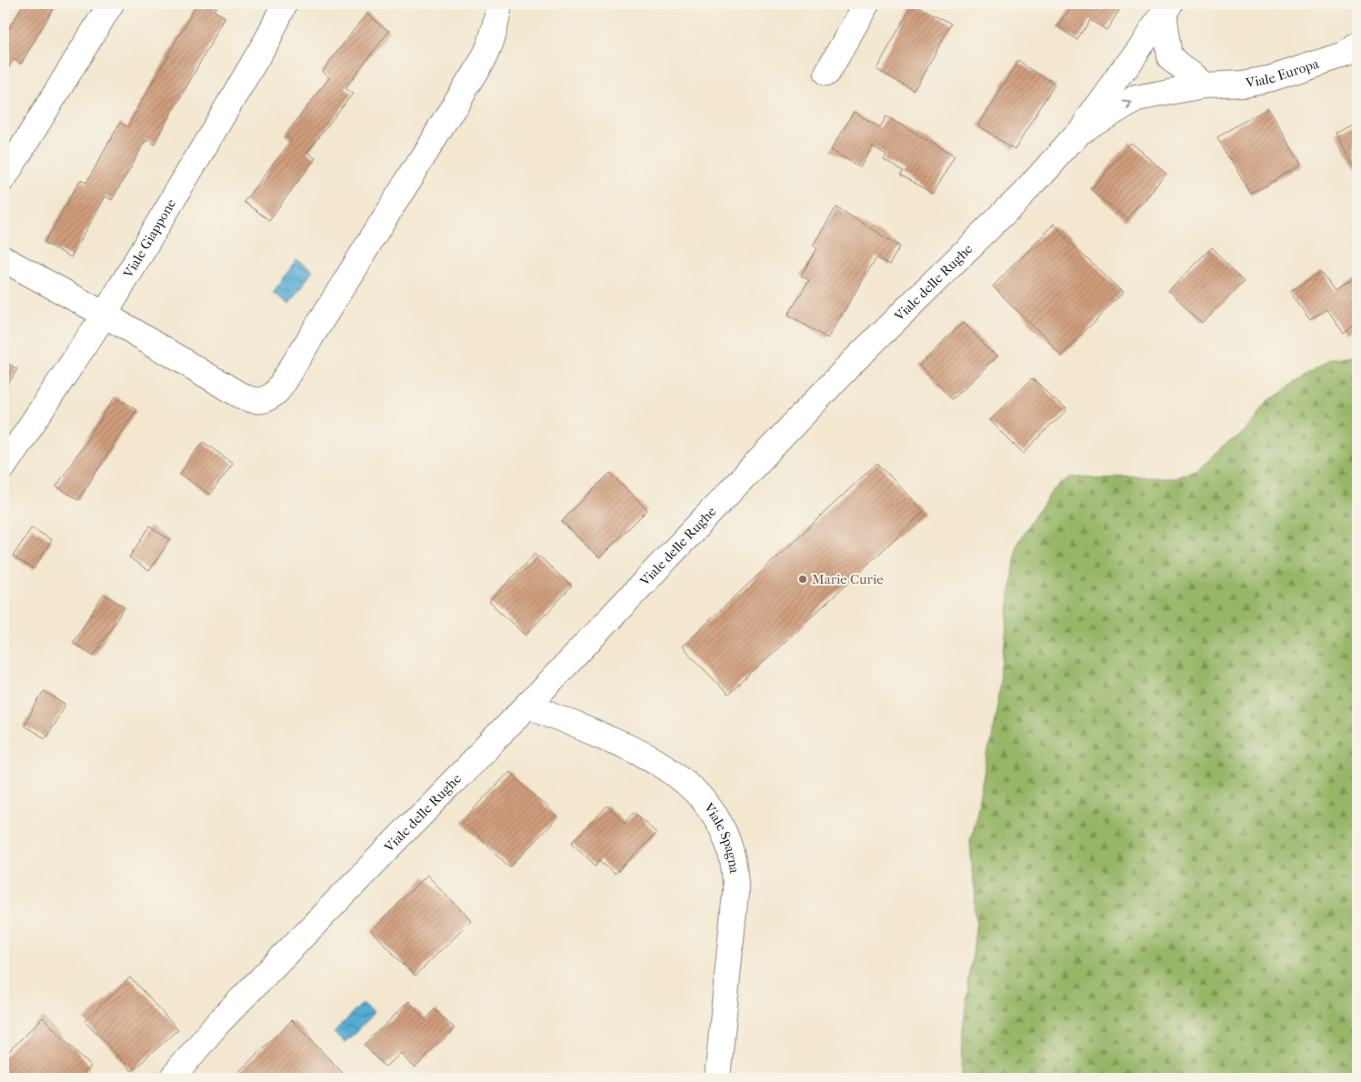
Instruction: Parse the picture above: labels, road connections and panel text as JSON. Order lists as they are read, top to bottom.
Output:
{
  "streets": {
    "street": [
      "Viale Europa",
      "Viale Giappone",
      "Viale delle Rughe",
      "Viale Spagna"
    ]
  },
  "crossings": [
    ["Viale Europa", "Viale delle Rughe"],
    ["Viale delle Rughe", "Viale Spagna"]
  ],
  "one_way": ["Viale Europa"],
  "places": ["Marie Curie"]
}
